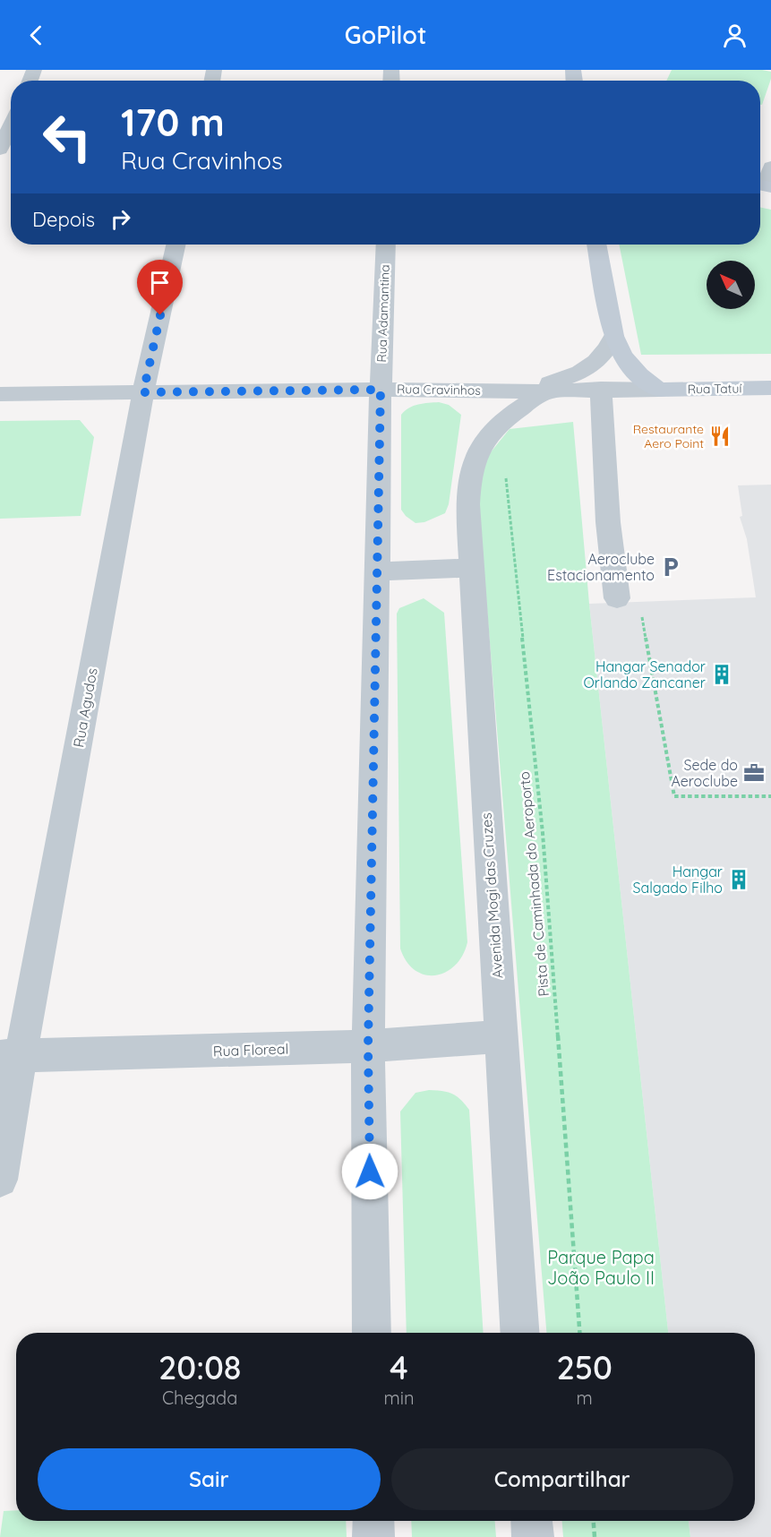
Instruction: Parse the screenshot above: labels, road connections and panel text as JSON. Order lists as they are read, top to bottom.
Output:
{
  "streets": {
    "main road": ["Rua Tatuí"],
    "street": [
      "Rua Adamantina",
      "Rua Cravinhos",
      "Rua Agudos",
      "Avenida Mogi das Cruzes",
      "Rua Floreal"
    ],
    "path": ["Pista de Caminhada do Aeroporto"]
  },
  "crossings": [
    ["Rua Adamantina", "Rua Cravinhos"],
    ["Rua Tatuí", "Rua Cravinhos"],
    ["Rua Cravinhos", "Rua Agudos"],
    ["Rua Cravinhos", "Avenida Mogi das Cruzes"],
    ["Rua Agudos", "Rua Floreal"],
    ["Avenida Mogi das Cruzes", "Rua Floreal"]
  ],
  "parks": ["Parque Papa João Paulo II"],
  "places": {
    "restaurant": ["Restaurante Aero Point"],
    "parking": ["Aeroclube Estacionamento"],
    "building": ["Hangar Senador Orlando Zancaner", "Hangar Salgado Filho"],
    "office": ["Sede do Aeroclube"]
  },
  "north": "top left",
  "page": {
    "header": "GoPilot",
    "turn": ["170 m", "Rua Cravinhos"],
    "then": "Depois",
    "eta": [
      "20:08",
      "Chegada",
      "4",
      "min",
      "250",
      "m"
    ],
    "buttons": ["Sair", "Compartilhar"]
  }
}
